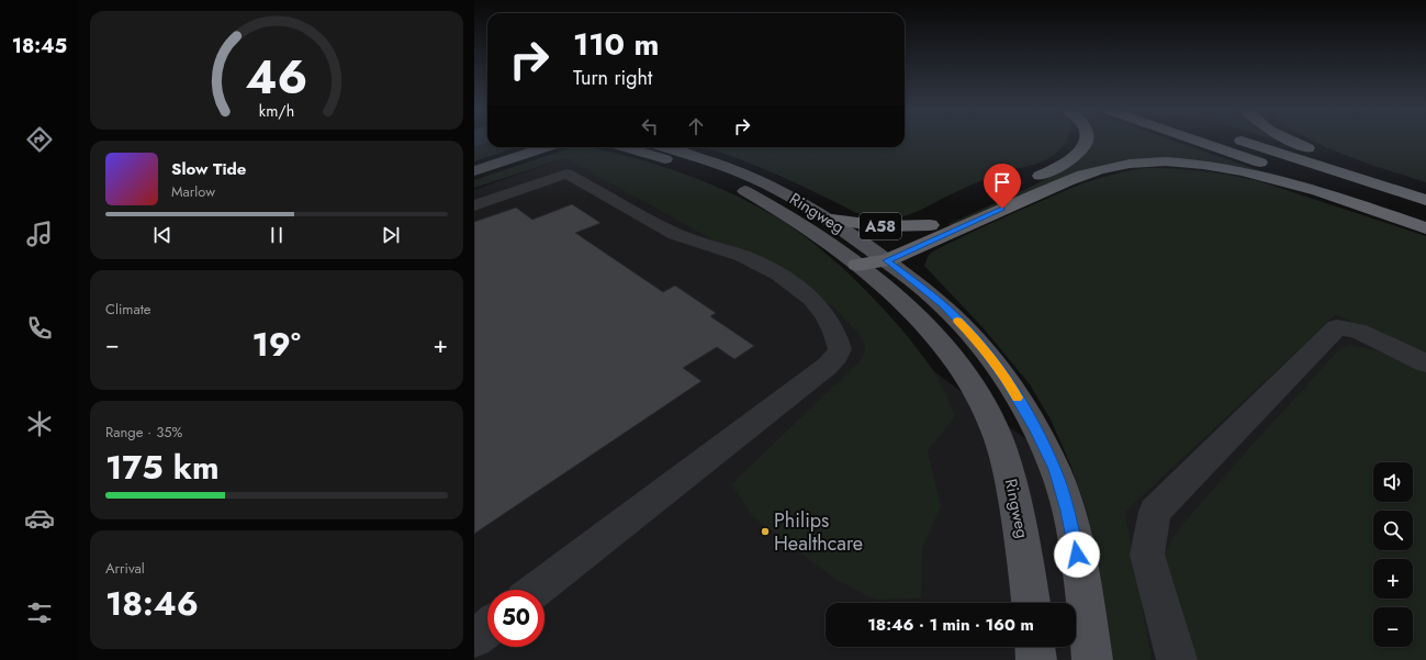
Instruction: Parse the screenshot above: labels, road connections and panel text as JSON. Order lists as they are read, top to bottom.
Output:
{
  "streets": {
    "highway": ["A58"],
    "main road": ["Ringweg"]
  },
  "crossings": [
    ["Ringweg", "A58"]
  ],
  "places": ["Philips Healthcare"],
  "page": {
    "tabs": "18:45",
    "turn": ["110 m", "Turn right"],
    "song": ["Slow Tide", "Marlow"],
    "tile": [
      "Climate",
      ["Range · 35%", "175 km"],
      ["Arrival", "18:46"]
    ],
    "heat": ["−", "19°", "+"],
    "map_buttons": ["+", "−"],
    "limit": "50",
    "trip": "18:46 · 1 min · 160 m",
    "gauge": ["46", "km/h"]
  }
}
